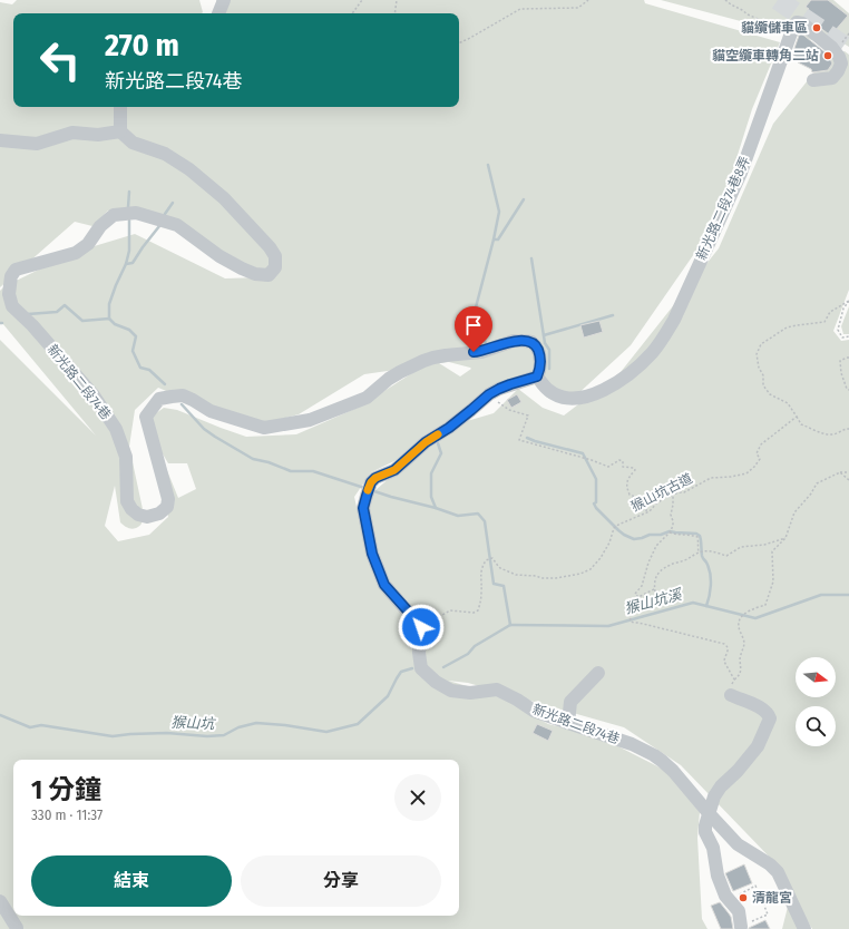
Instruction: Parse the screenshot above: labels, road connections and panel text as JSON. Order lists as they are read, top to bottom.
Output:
{
  "streets": {
    "street": ["新光路二段74巷8弄", "新光路二段74巷"],
    "path": ["猴山坑古道"]
  },
  "crossings": [
    ["新光路二段74巷8弄", "新光路二段74巷"],
    ["新光路二段74巷", "猴山坑古道"]
  ],
  "water": ["猴山坑溪", "猴山坑"],
  "places": ["貓纜儲車區", "貓空纜車轉角二站", "清龍宮"],
  "north": "right",
  "page": {
    "turn": ["270 m", "新光路二段74巷"],
    "heading": ["1 分鐘", "330 m · 11:37"],
    "buttons": ["結束", "分享"]
  }
}
